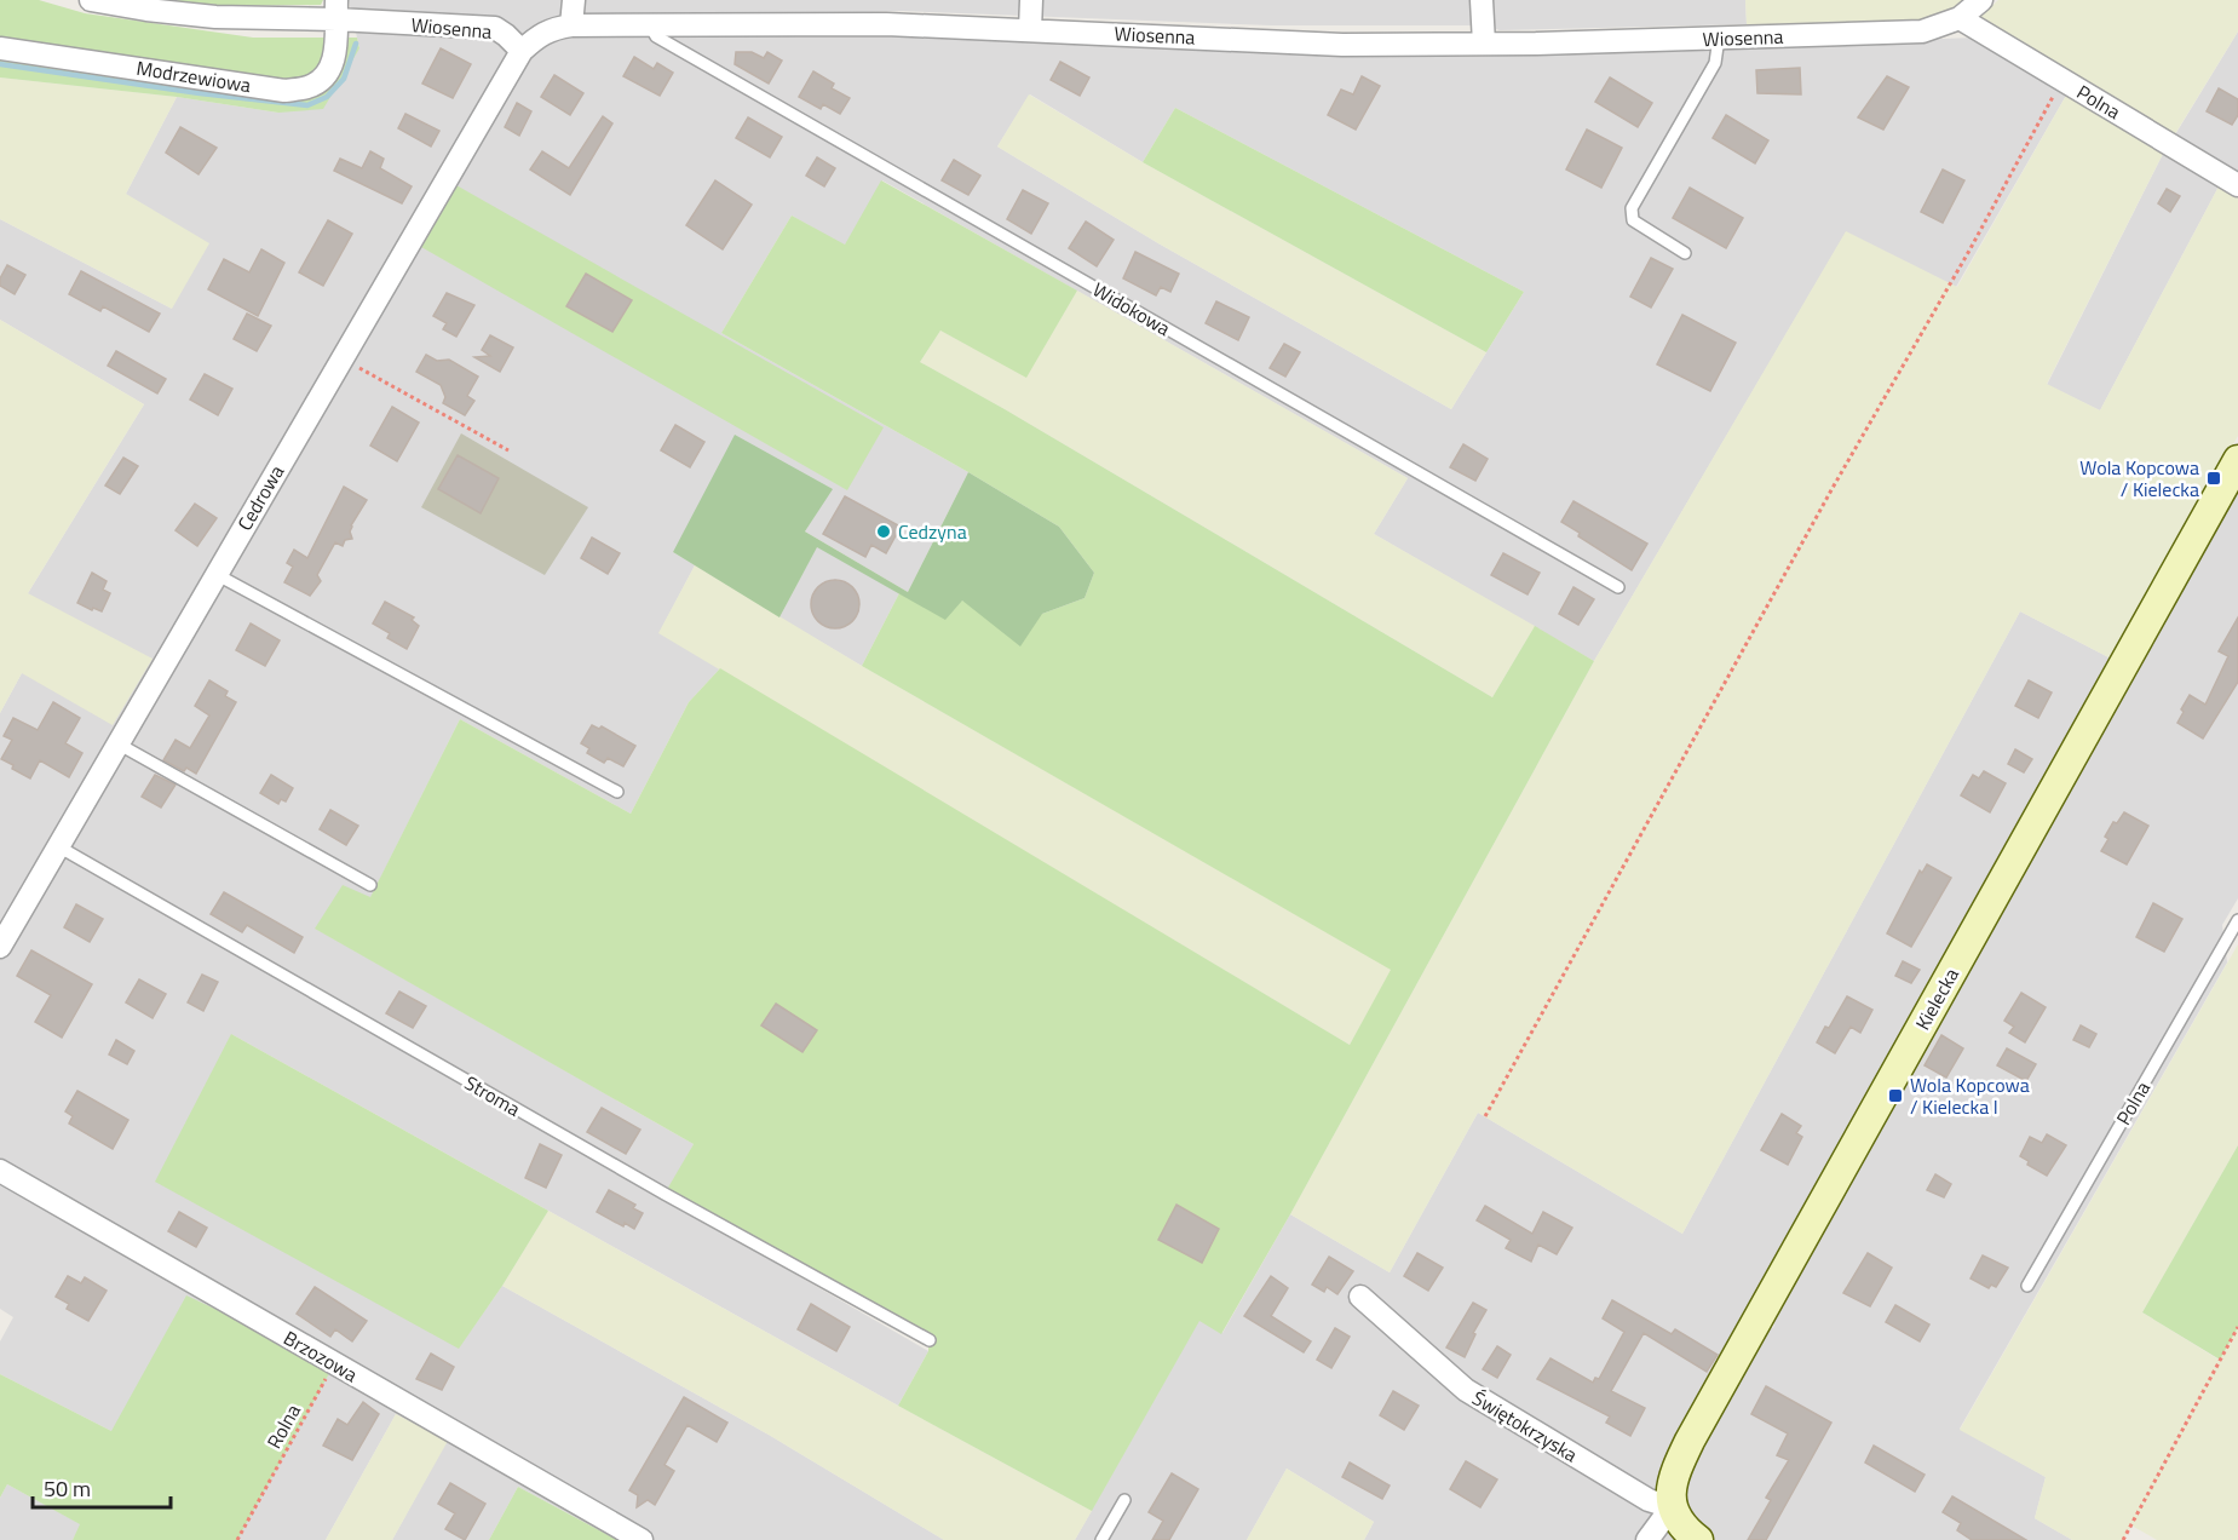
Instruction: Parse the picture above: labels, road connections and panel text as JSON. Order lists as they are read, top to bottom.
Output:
{
  "streets": {
    "street": [
      "Wiosenna",
      "Modrzewiowa",
      "Polna",
      "Cedrowa",
      "Kielecka",
      "Brzozowa",
      "Świętokrzyska"
    ],
    "lane": ["Widokowa", "Stroma"],
    "path": ["Rolna"]
  },
  "crossings": [
    ["Wiosenna", "Modrzewiowa"],
    ["Wiosenna", "Polna"],
    ["Wiosenna", "Widokowa"],
    ["Wiosenna", "Cedrowa"],
    ["Cedrowa", "Stroma"],
    ["Kielecka", "Świętokrzyska"],
    ["Brzozowa", "Rolna"]
  ],
  "places": {
    "transit": ["Wola Kopcowa / Kielecka", "Wola Kopcowa / Kielecka I"],
    "other": ["Cedzyna"]
  },
  "scale_bar": "50 m"
}
